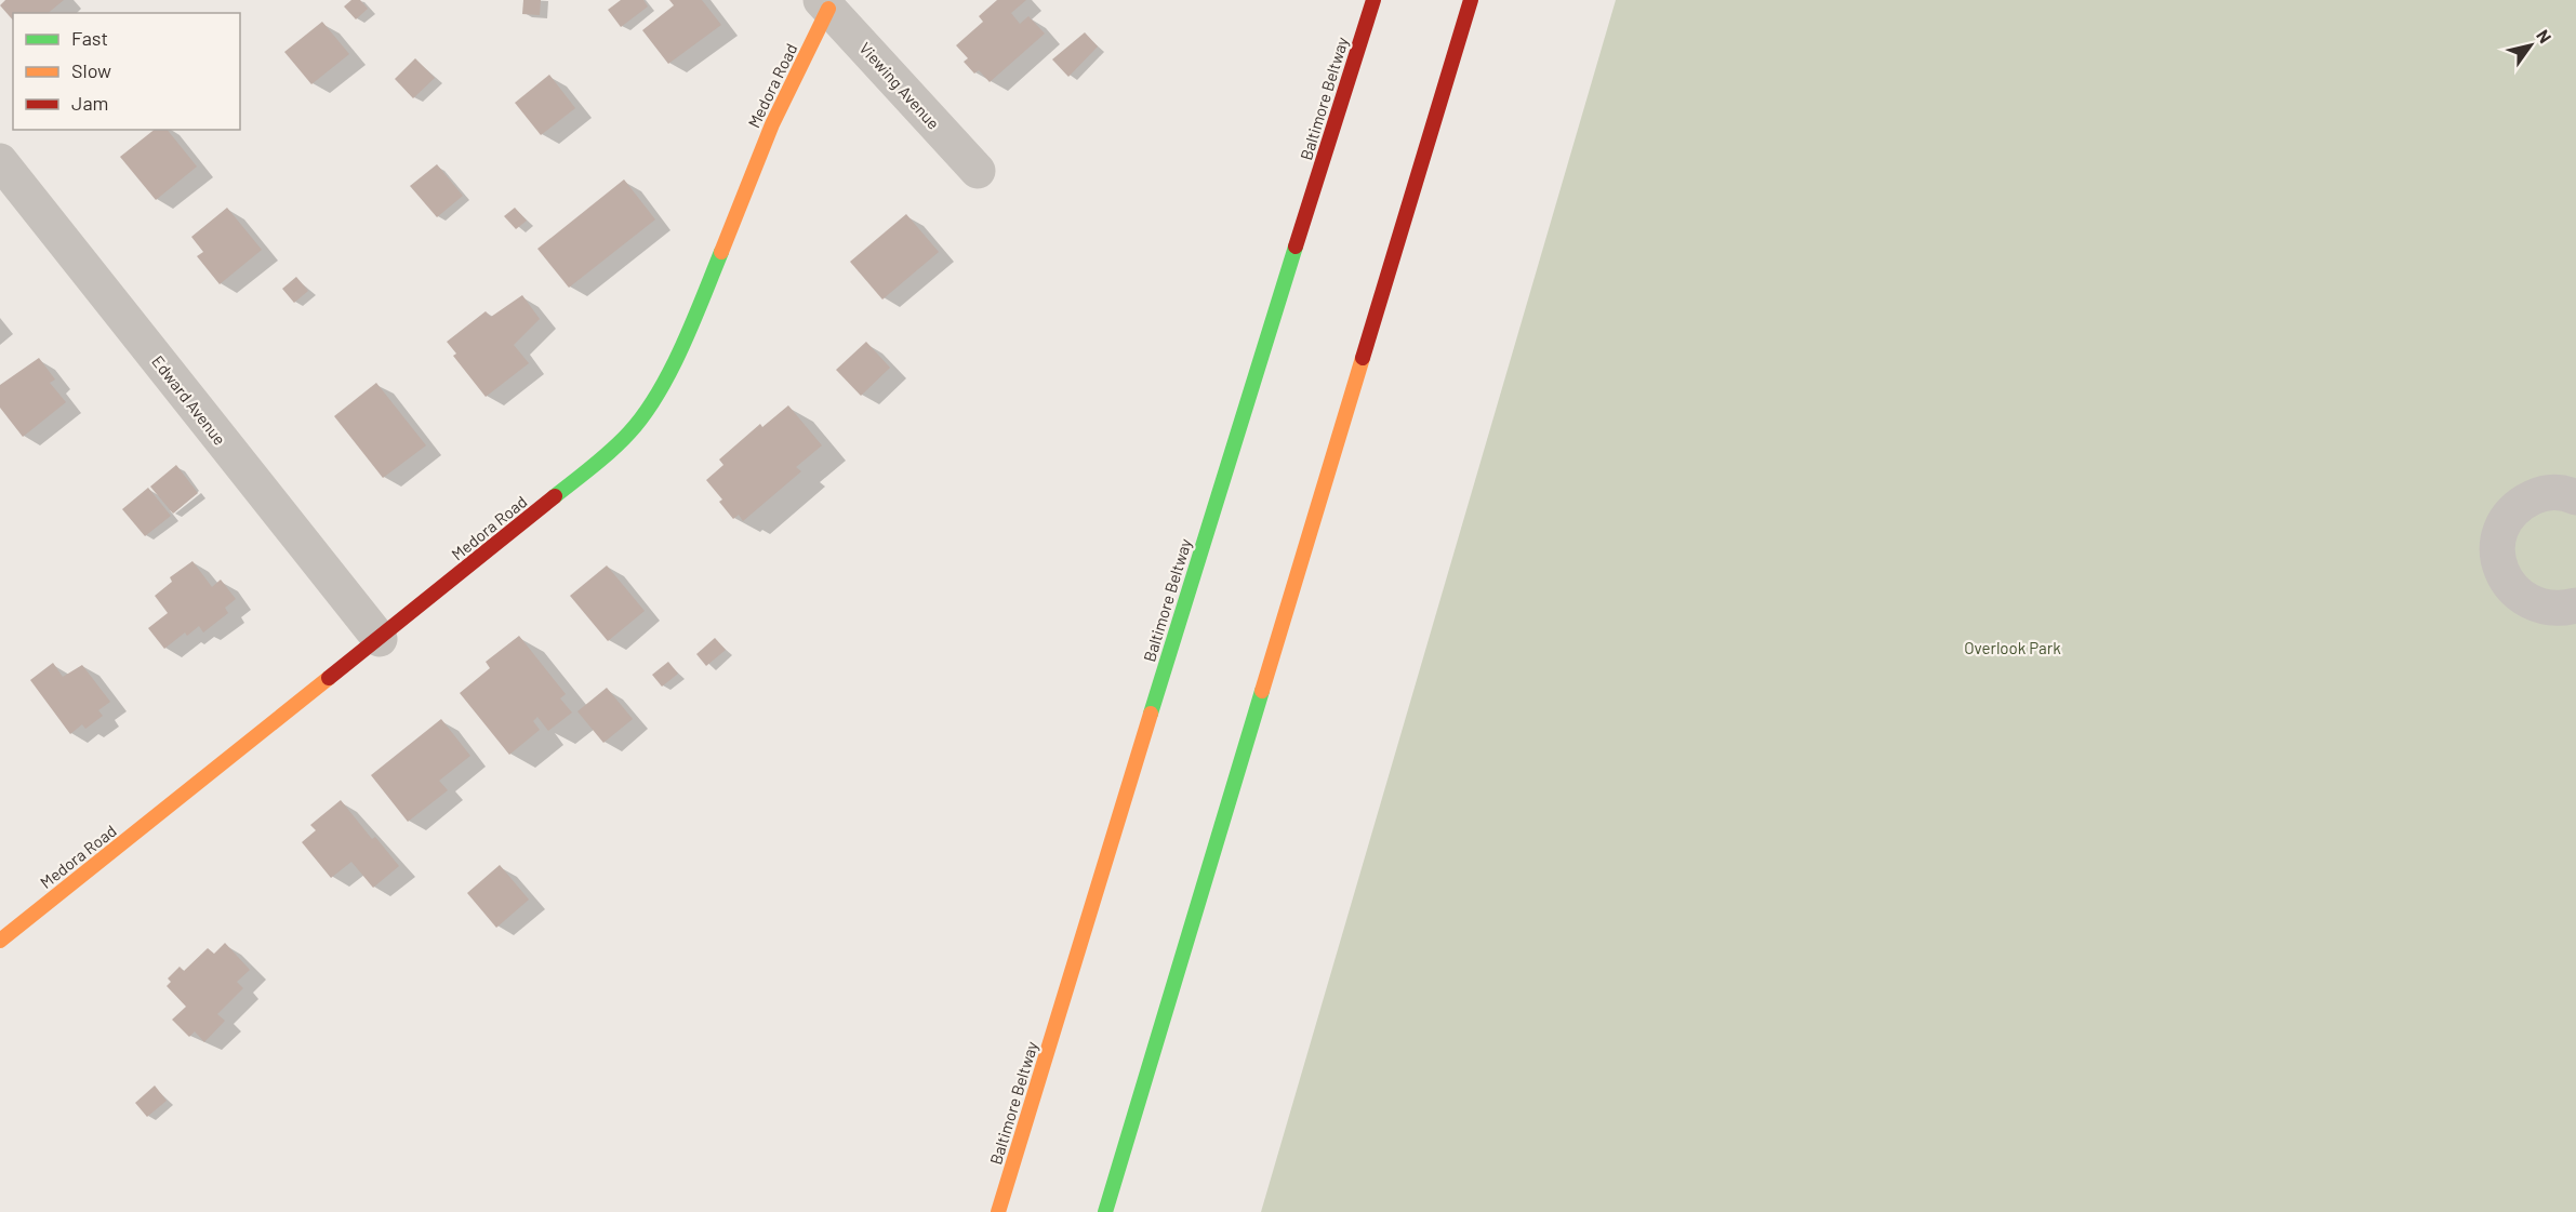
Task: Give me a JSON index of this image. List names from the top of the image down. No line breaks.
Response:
{"streets":{"main road":["Medora Road","Baltimore Beltway"],"street":["Viewing Avenue","Edward Avenue"]},"crossings":[["Medora Road","Viewing Avenue"],["Medora Road","Edward Avenue"]],"parks":["Overlook Park"],"legend":["Fast","Slow","Jam"],"north":"top right"}
